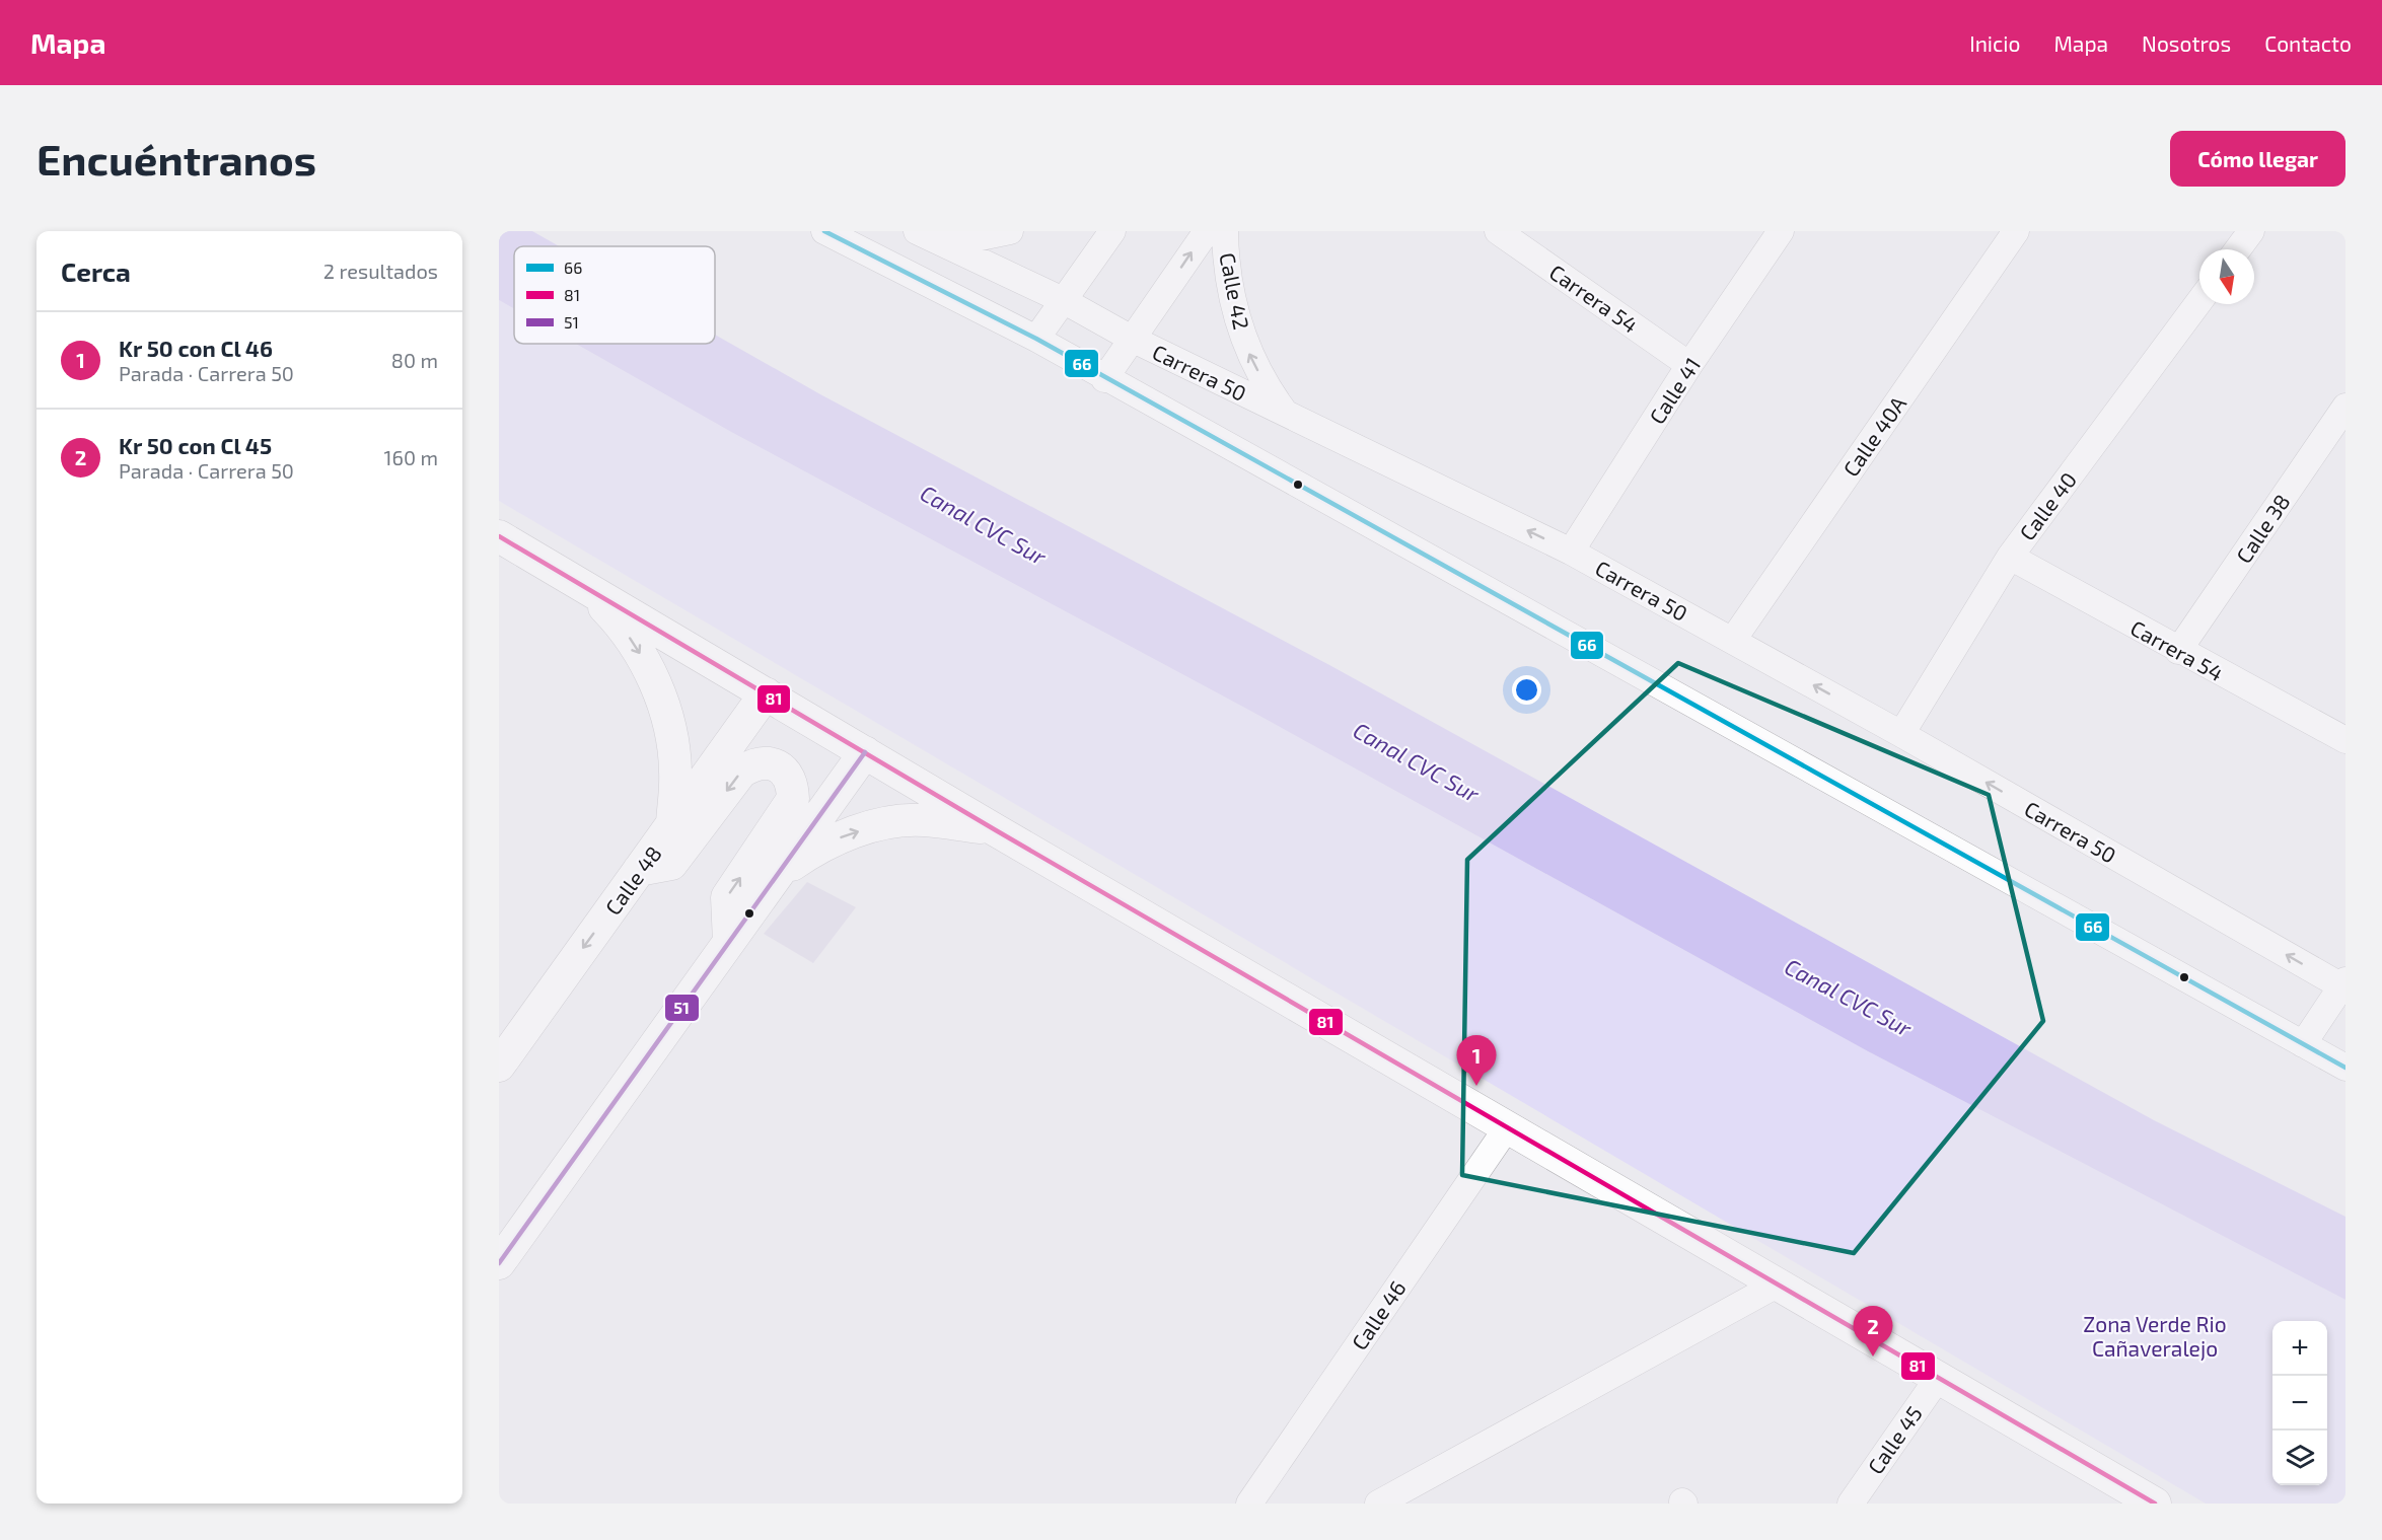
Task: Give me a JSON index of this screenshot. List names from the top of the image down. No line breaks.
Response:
{"streets":{"street":["Calle 42","Carrera 54","Carrera 50","Calle 41","Calle 40A","Calle 40","Calle 38","Calle 48","Calle 46","Calle 45"]},"crossings":[["Calle 42","Carrera 50"],["Carrera 54","Calle 41"],["Carrera 54","Calle 40"],["Carrera 54","Calle 38"],["Carrera 50","Calle 41"],["Carrera 50","Calle 40A"],["Carrera 50","Calle 40"]],"one_way":["Calle 42"],"water":["Canal CVC Sur"],"parks":["Zona Verde Rio Cañaveralejo"],"lines":["transit line 66","transit line 81","transit line 51"],"legend":["66","81","51"],"north":"bottom","page":{"header":"Mapa","nav":["Inicio","Mapa","Nosotros","Contacto"],"buttons":"Cómo llegar","title":"Encuéntranos","heading":["Cerca","2 resultados"],"list":[{"mark":"1","name":"Kr 50 con Cl 46","note":"Parada · Carrera 50","value":"80 m"},{"mark":"2","name":"Kr 50 con Cl 45","note":"Parada · Carrera 50","value":"160 m"}],"pins":["1","2"],"map_buttons":["+","−"]}}
